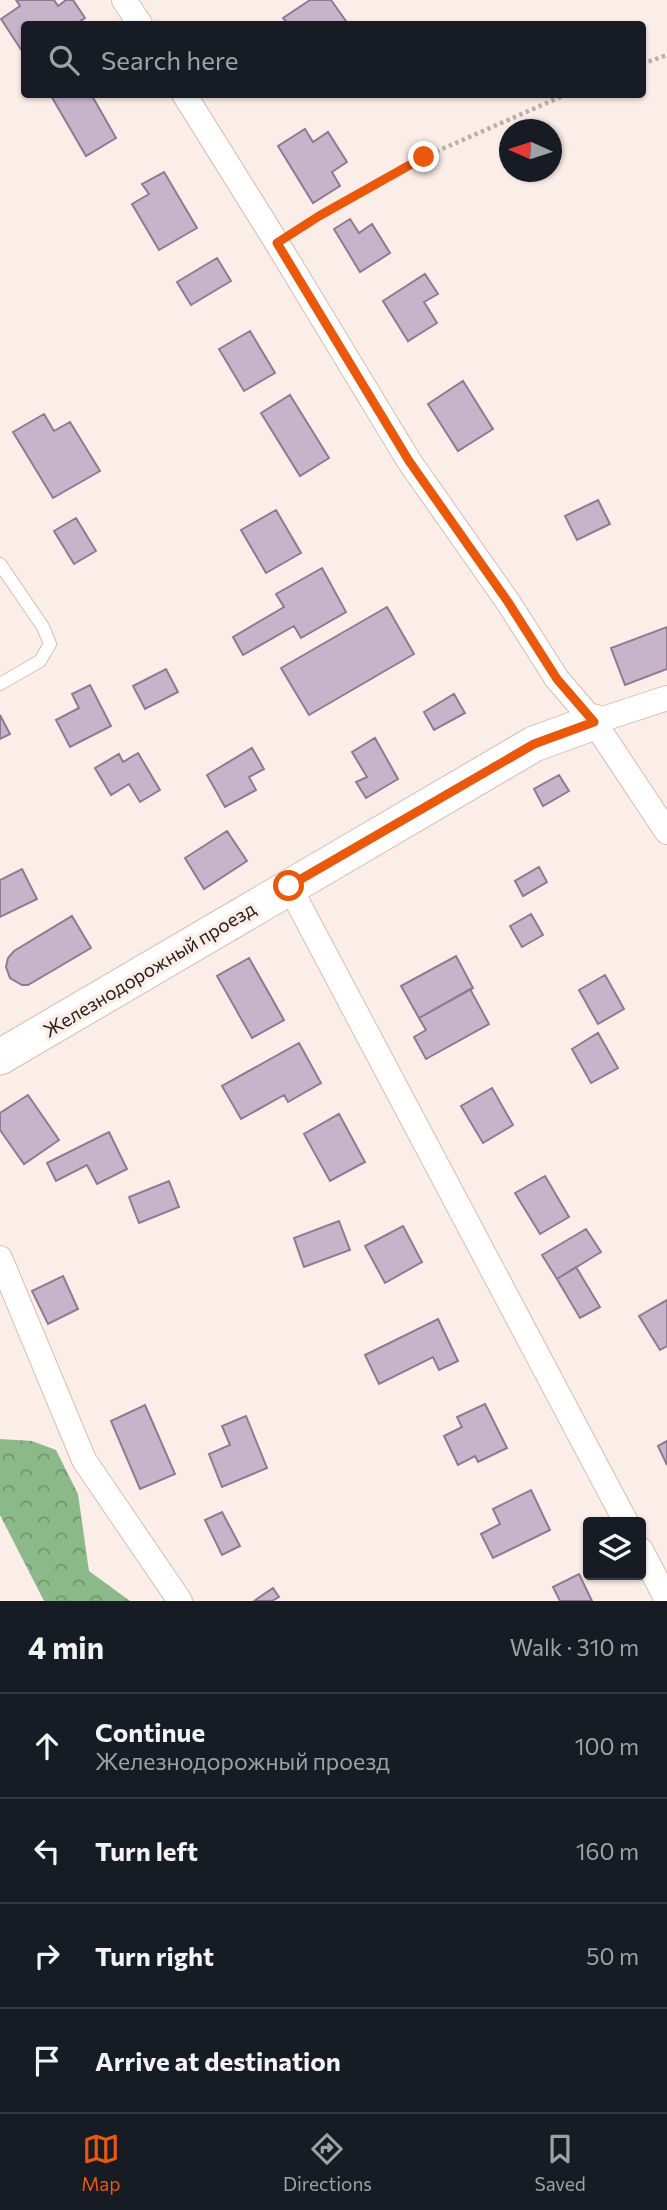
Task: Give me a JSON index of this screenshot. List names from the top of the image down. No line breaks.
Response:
{"streets":{"street":["Железнодорожный проезд"]},"north":"left","page":{"search":"Search here","heading":["4 min","Walk · 310 m"],"list":[["Continue","Железнодорожный проезд","100 m"],["Turn left","160 m"],["Turn right","50 m"],"Arrive at destination"],"nav":["Map","Directions","Saved"]}}
